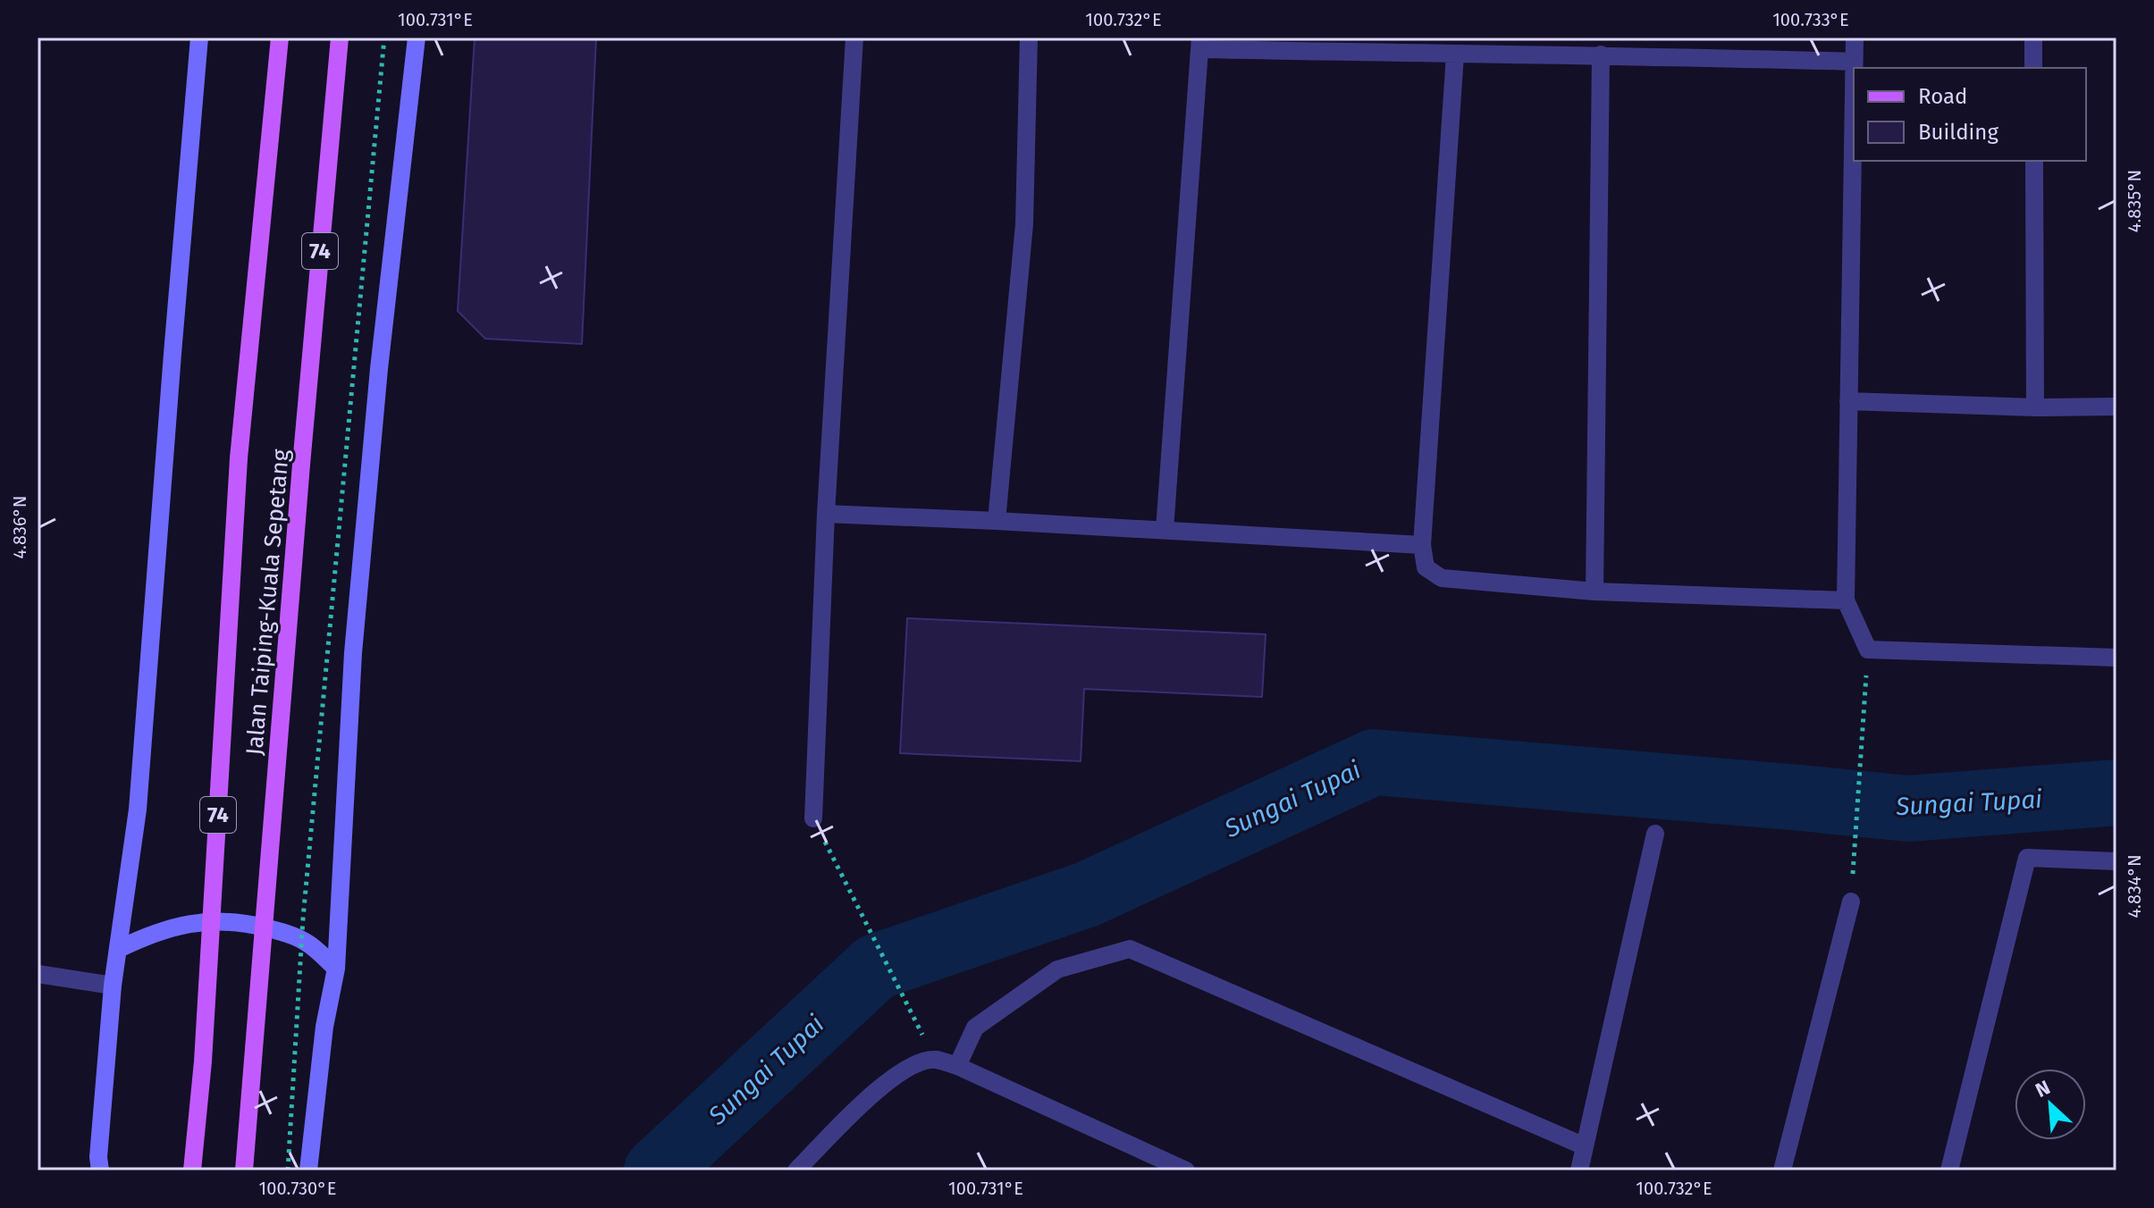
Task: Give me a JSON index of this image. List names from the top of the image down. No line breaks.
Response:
{"streets":{"main road":["74","Jalan Taiping-Kuala Sepetang"]},"water":["Sungai Tupai"],"legend":["Road","Building"],"north":"top left","coordinates":["100.731°E","100.732°E","100.733°E","4.835°N","4.836°N","4.834°N","100.730°E"]}
